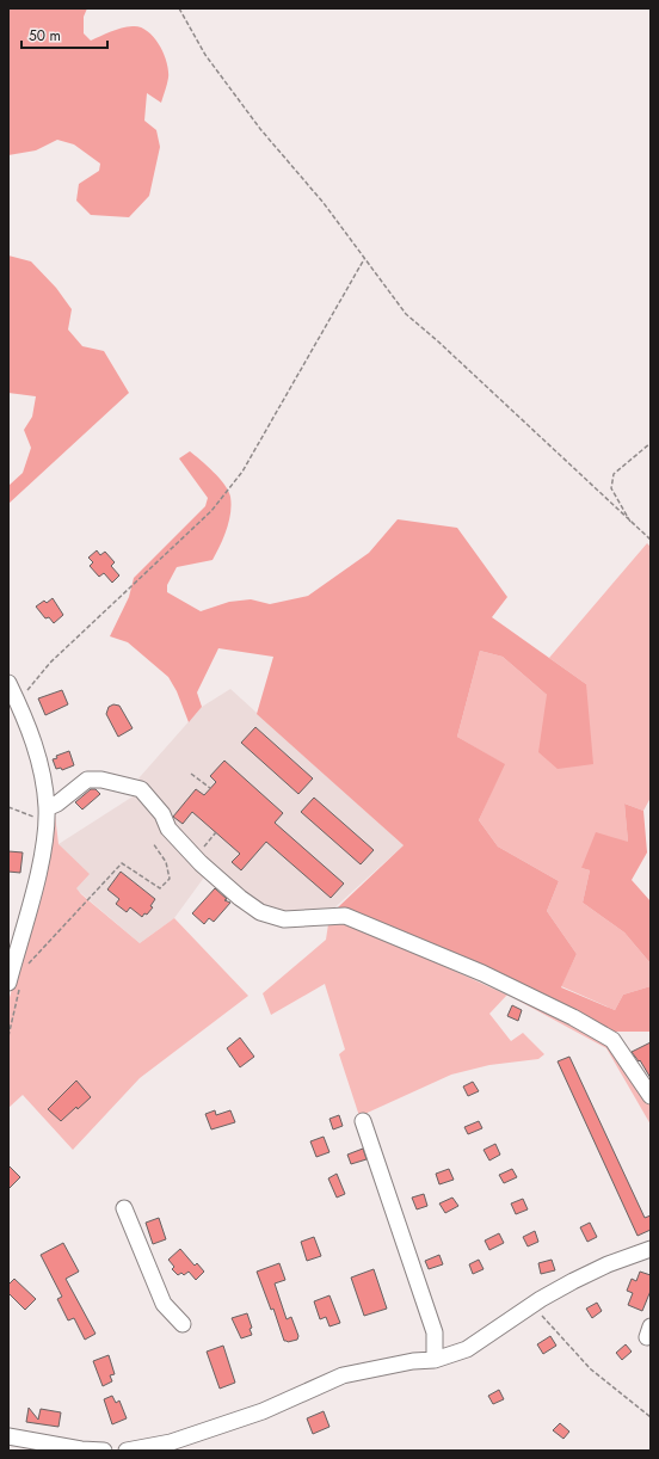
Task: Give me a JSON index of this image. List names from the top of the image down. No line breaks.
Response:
{"scale_bar":"50 m"}
